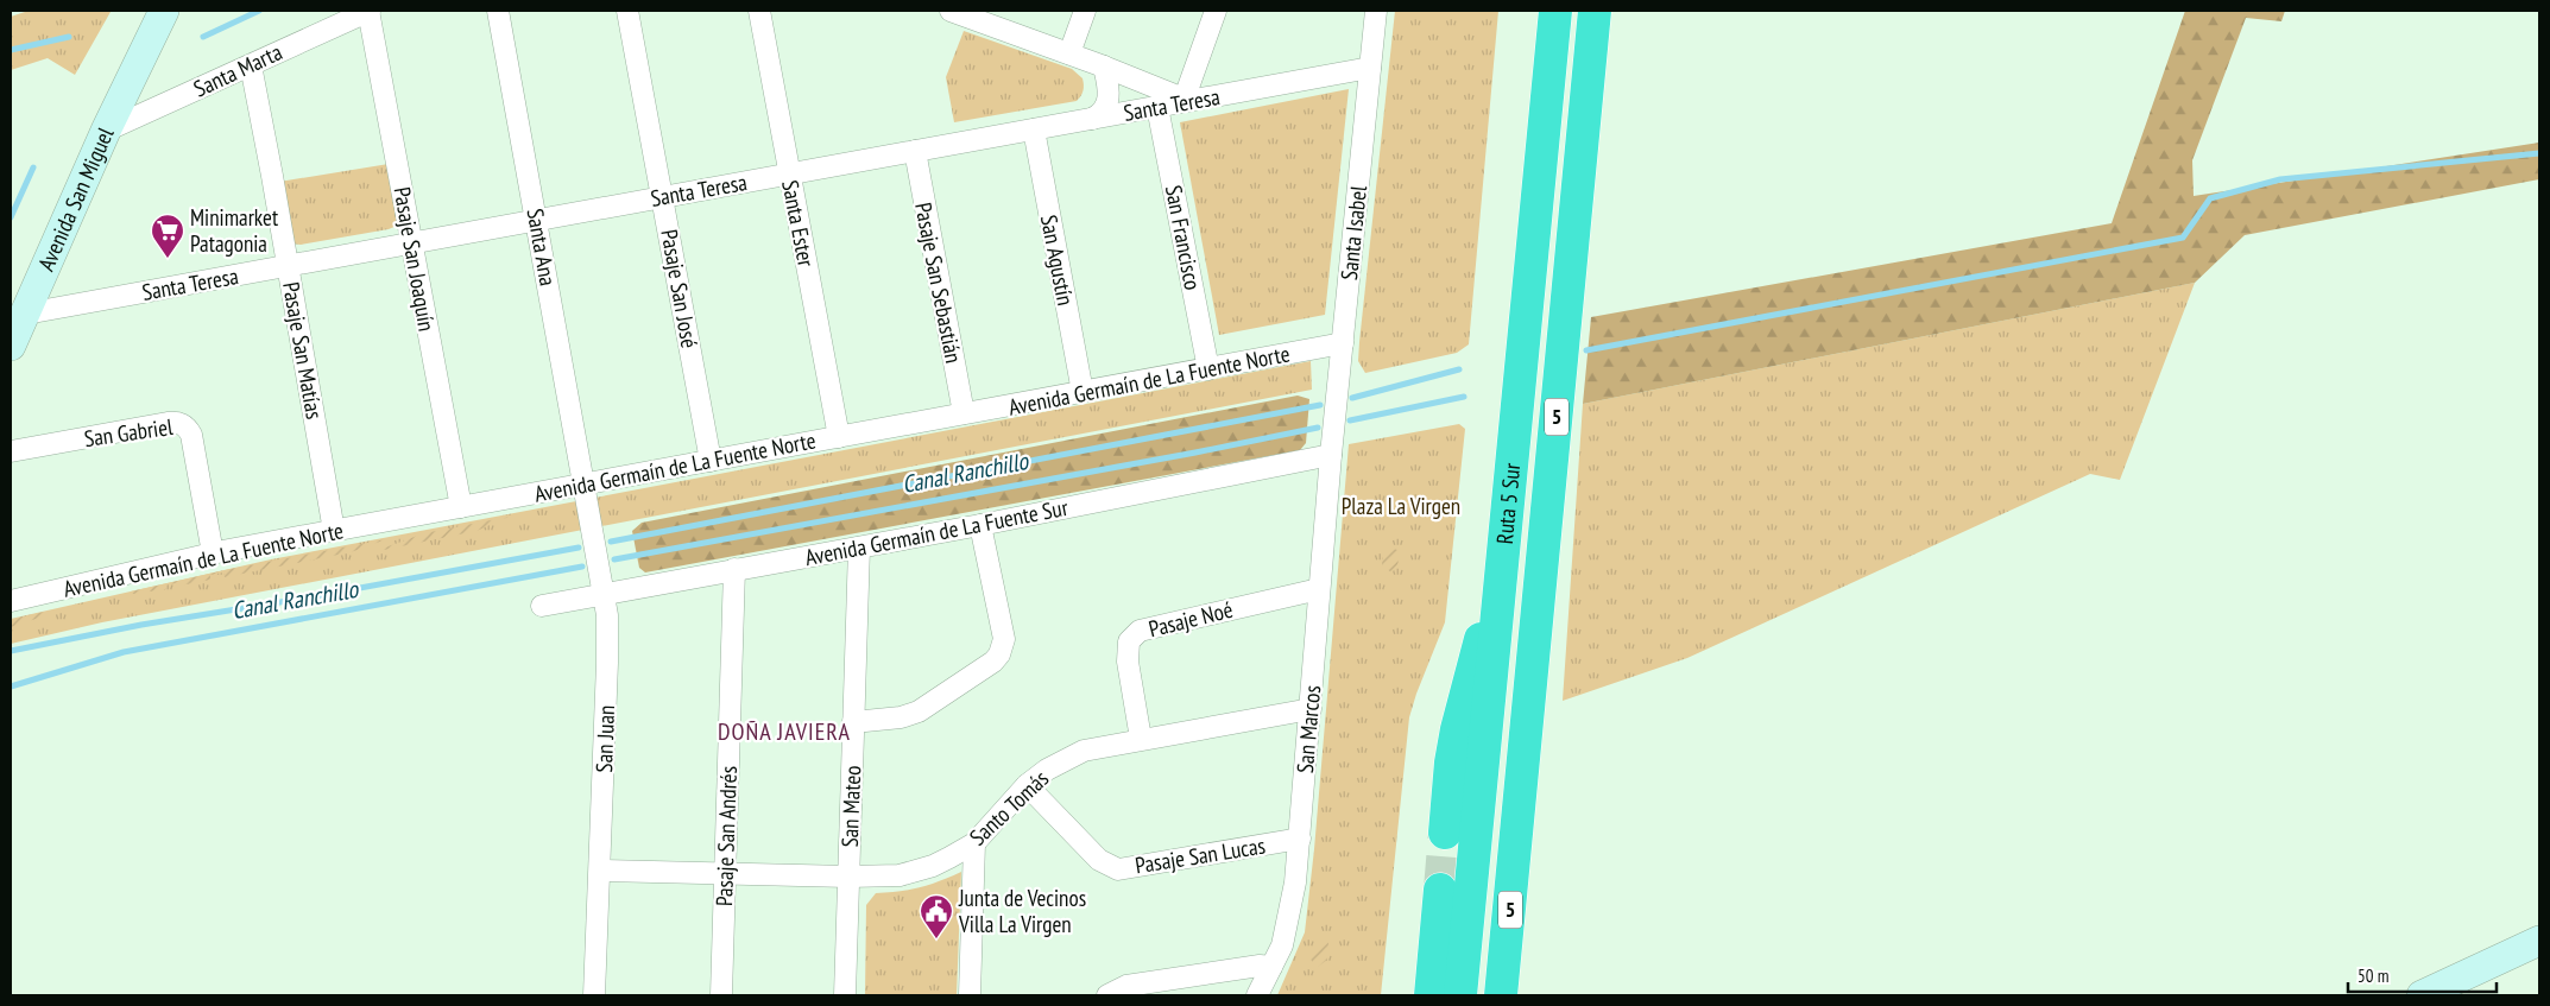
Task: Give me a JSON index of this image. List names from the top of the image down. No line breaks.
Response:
{"streets":{"highway":["5","Ruta 5 Sur"],"street":["Santa Marta","Santa Teresa","Avenida San Miguel","Santa Ester","Santa Isabel","San Francisco","Santa Ana","Pasaje San Joaquín","San Agustín","Pasaje San Sebastián","Pasaje San José","Pasaje San Matías","Avenida Germaín de La Fuente Norte","San Gabriel","Avenida Germaín de La Fuente Sur","Pasaje Noé","San Marcos","San Juan","San Mateo","Santo Tomás","Pasaje San Andrés","Pasaje San Lucas"]},"crossings":[["Santa Marta","Avenida San Miguel"],["Santa Marta","Pasaje San Joaquín"],["Santa Marta","Pasaje San Matías"],["Santa Teresa","Avenida San Miguel"],["Santa Teresa","Santa Ester"],["Santa Teresa","Santa Isabel"],["Santa Teresa","San Francisco"],["Santa Teresa","Santa Ana"],["Santa Teresa","Pasaje San Joaquín"],["Santa Teresa","San Agustín"],["Santa Teresa","Pasaje San Sebastián"],["Santa Teresa","Pasaje San José"],["Santa Teresa","Pasaje San Matías"],["Santa Ester","Avenida Germaín de La Fuente Norte"],["Santa Isabel","Avenida Germaín de La Fuente Norte"],["Santa Isabel","Avenida Germaín de La Fuente Sur"],["Santa Isabel","San Marcos"],["San Francisco","Avenida Germaín de La Fuente Norte"],["Santa Ana","Avenida Germaín de La Fuente Norte"],["Santa Ana","San Juan"],["Pasaje San Joaquín","Avenida Germaín de La Fuente Norte"],["San Agustín","Avenida Germaín de La Fuente Norte"],["Pasaje San Sebastián","Avenida Germaín de La Fuente Norte"],["Pasaje San José","Avenida Germaín de La Fuente Norte"],["Pasaje San Matías","Avenida Germaín de La Fuente Norte"],["Avenida Germaín de La Fuente Norte","San Gabriel"],["Avenida Germaín de La Fuente Norte","San Juan"],["Avenida Germaín de La Fuente Sur","San Marcos"],["Avenida Germaín de La Fuente Sur","San Juan"],["Avenida Germaín de La Fuente Sur","San Mateo"],["Avenida Germaín de La Fuente Sur","Pasaje San Andrés"],["Pasaje Noé","San Marcos"],["Pasaje Noé","Santo Tomás"],["San Marcos","Santo Tomás"],["San Marcos","Pasaje San Lucas"],["San Juan","Santo Tomás"],["San Mateo","Santo Tomás"],["Santo Tomás","Pasaje San Andrés"],["Santo Tomás","Pasaje San Lucas"]],"districts":["DOÑA JAVIERA"],"water":["Canal Ranchillo"],"parks":["Plaza La Virgen"],"places":{"supermarket":["Minimarket Patagonia"],"public building":["Junta de Vecinos Villa La Virgen"]},"scale_bar":"50 m"}
